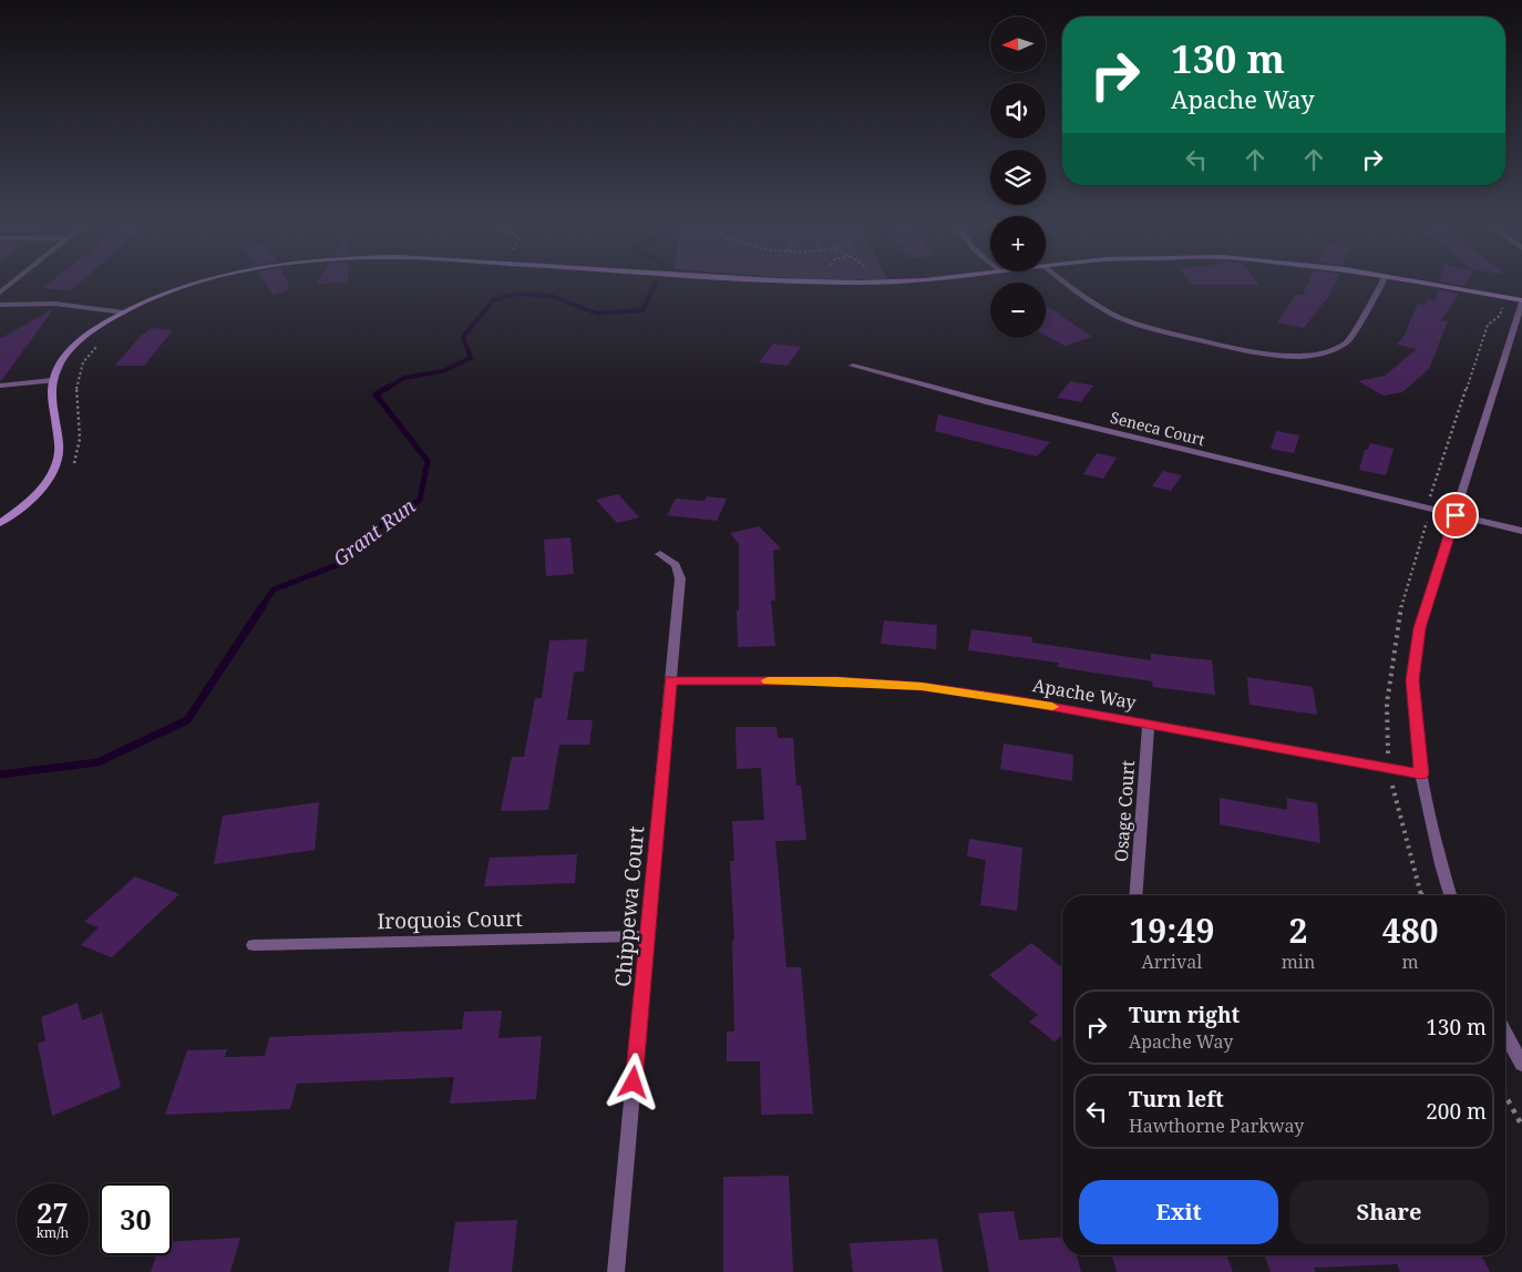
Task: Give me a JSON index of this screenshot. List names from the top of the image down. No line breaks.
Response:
{"streets":{"street":["Seneca Court","Apache Way","Osage Court","Chippewa Court","Iroquois Court"]},"crossings":[["Apache Way","Osage Court"],["Apache Way","Chippewa Court"],["Chippewa Court","Iroquois Court"]],"water":["Grant Run"],"north":"left","page":{"map_buttons":["+","−"],"turn":["130 m","Apache Way"],"eta":["19:49","Arrival","2","min","480","m"],"list":[{"name":"Turn right","note":"Apache Way","value":"130 m"},{"name":"Turn left","note":"Hawthorne Parkway","value":"200 m"}],"buttons":["Exit","Share"],"speed":"27 km/h","limit":"30"}}
